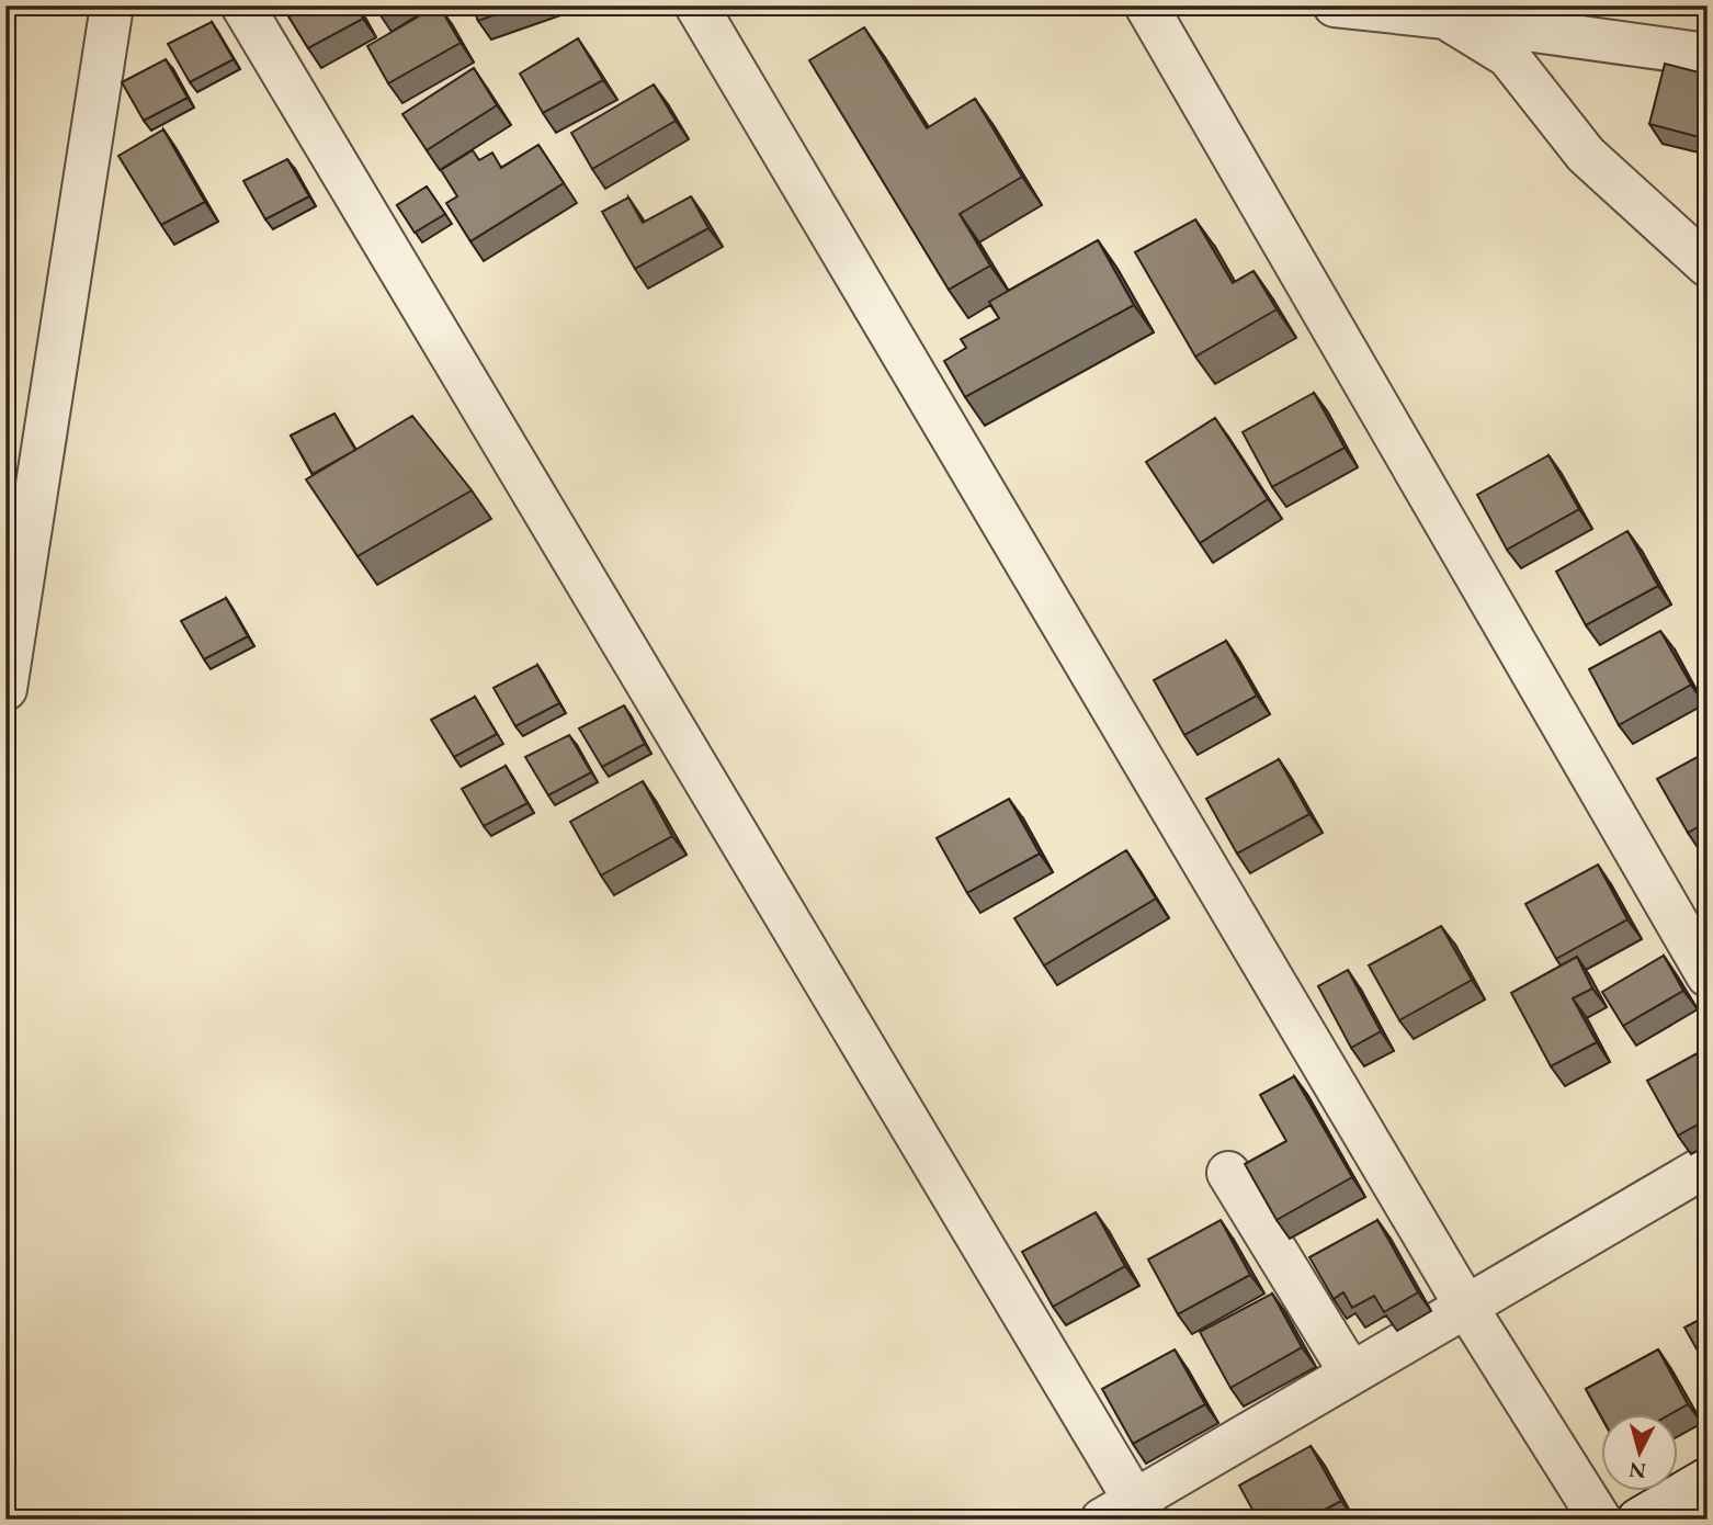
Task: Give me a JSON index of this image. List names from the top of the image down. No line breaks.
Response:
{"north":"bottom"}
